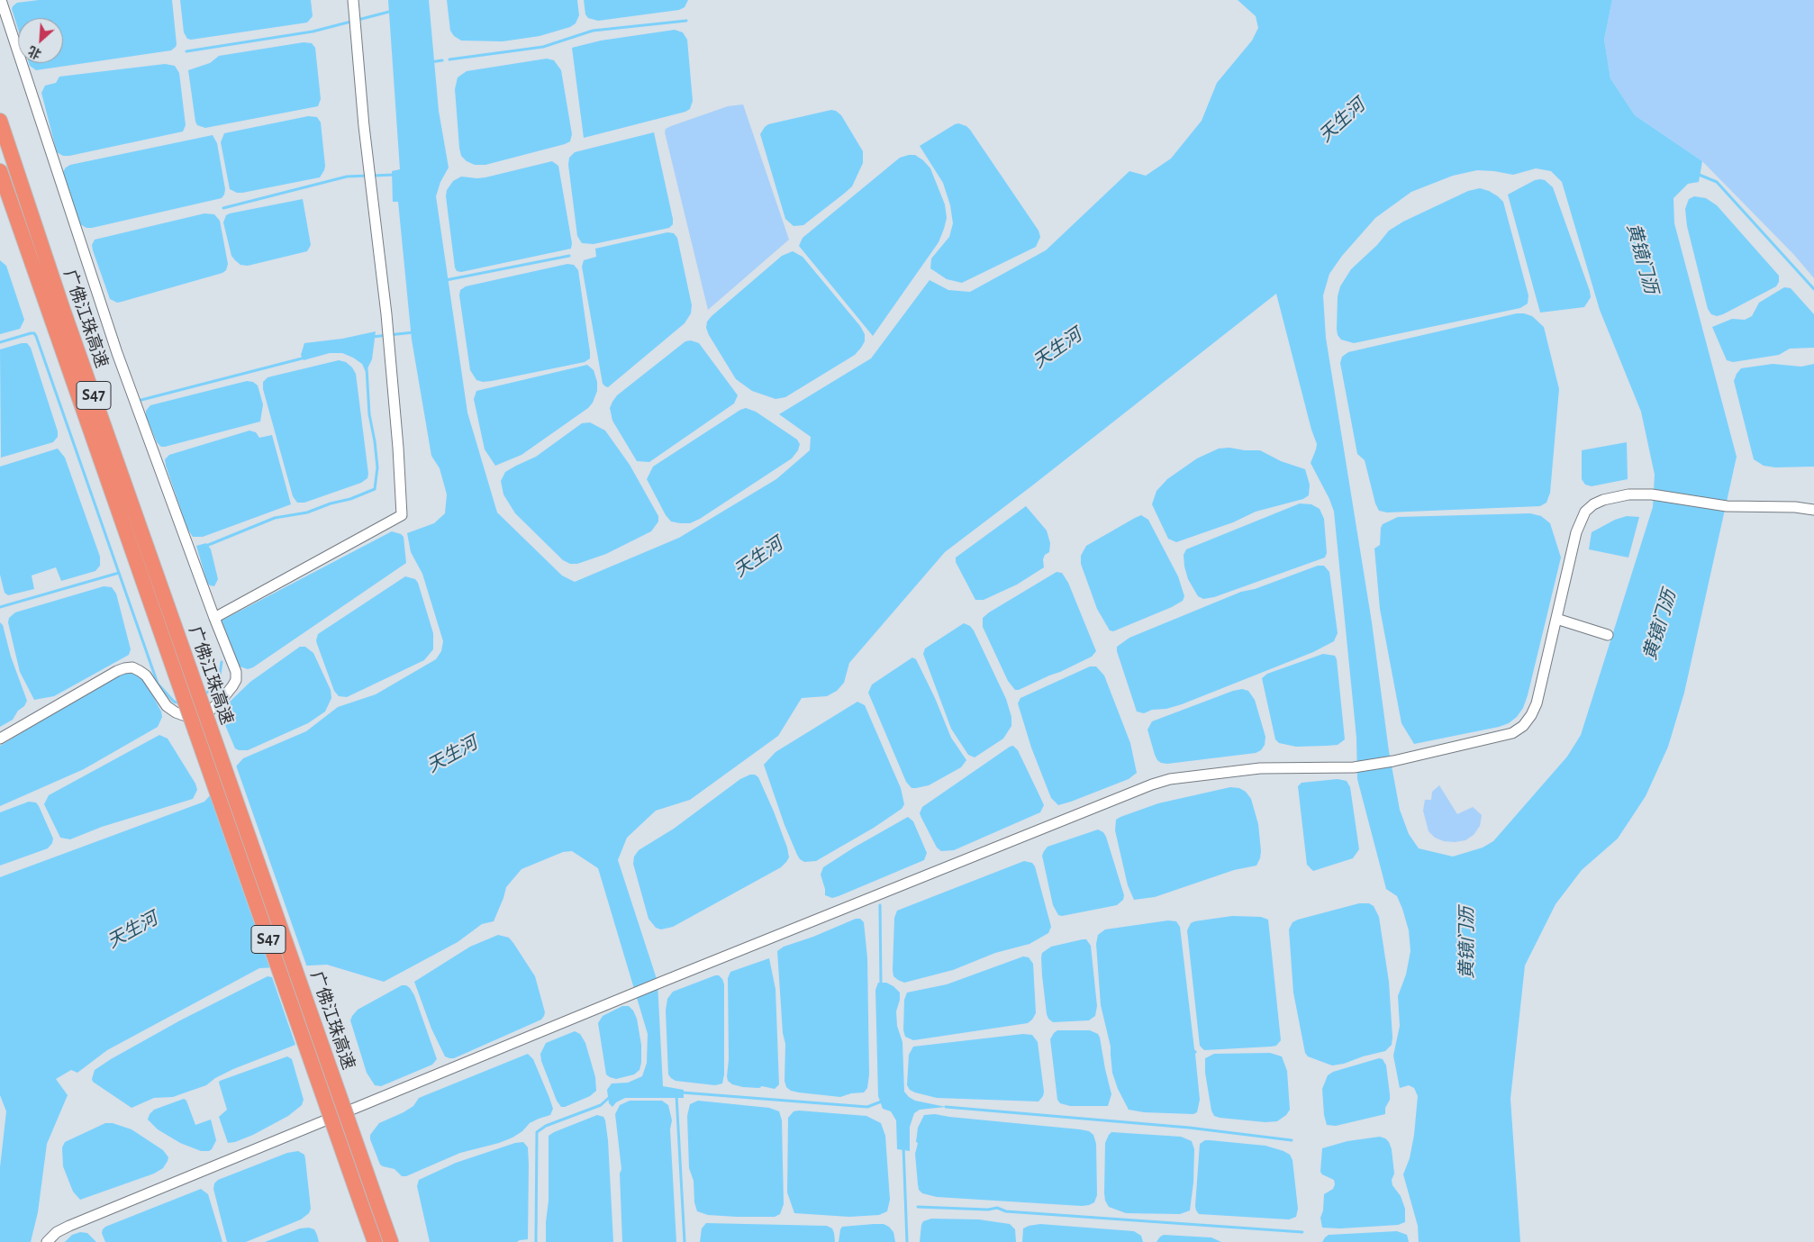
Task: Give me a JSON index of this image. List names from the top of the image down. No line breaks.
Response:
{"streets":{"highway":["广佛江珠高速","S47"]},"water":["天生河","黄镜门沥"],"north":"bottom left"}
